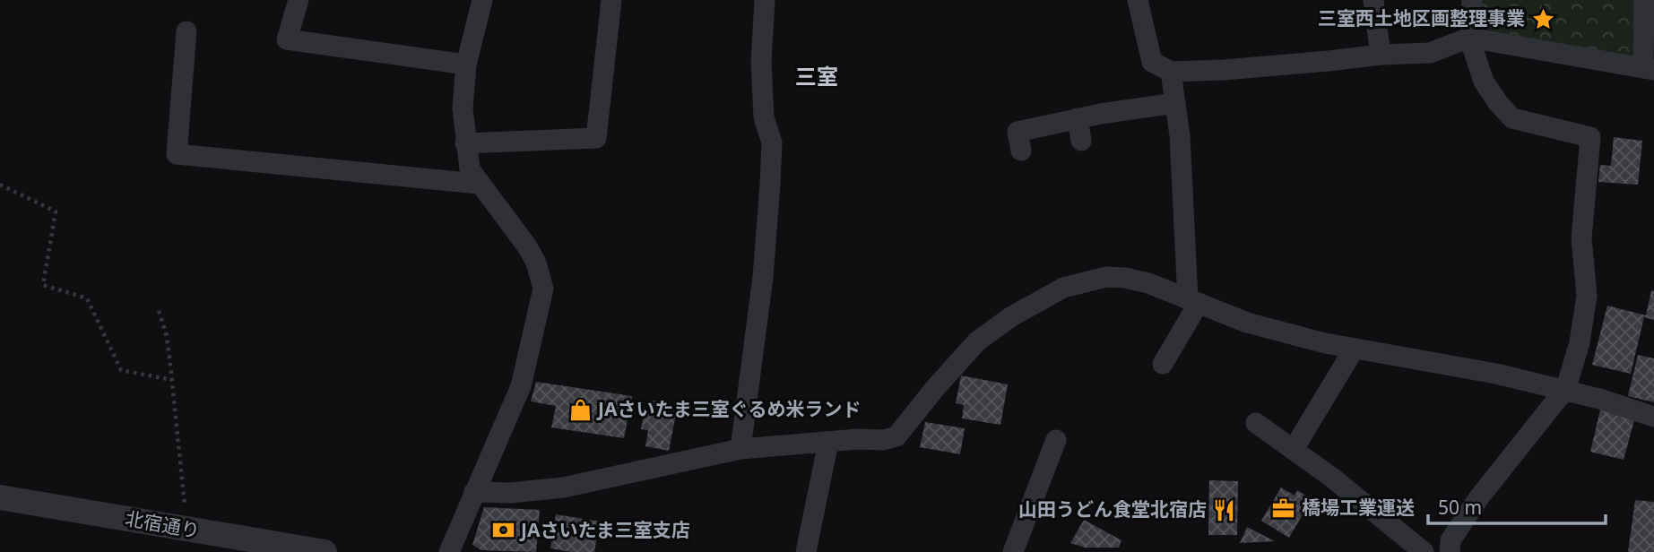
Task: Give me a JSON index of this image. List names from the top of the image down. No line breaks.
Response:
{"streets":{"street":["北宿通り"]},"districts":["三室"],"places":{"place":["三室西土地区画整理事業"],"shop":["JAさいたま三室ぐるめ米ランド"],"office":["橋場工業運送"],"restaurant":["山田うどん食堂北宿店"],"bank":["JAさいたま三室支店"]},"scale_bar":"50 m"}
